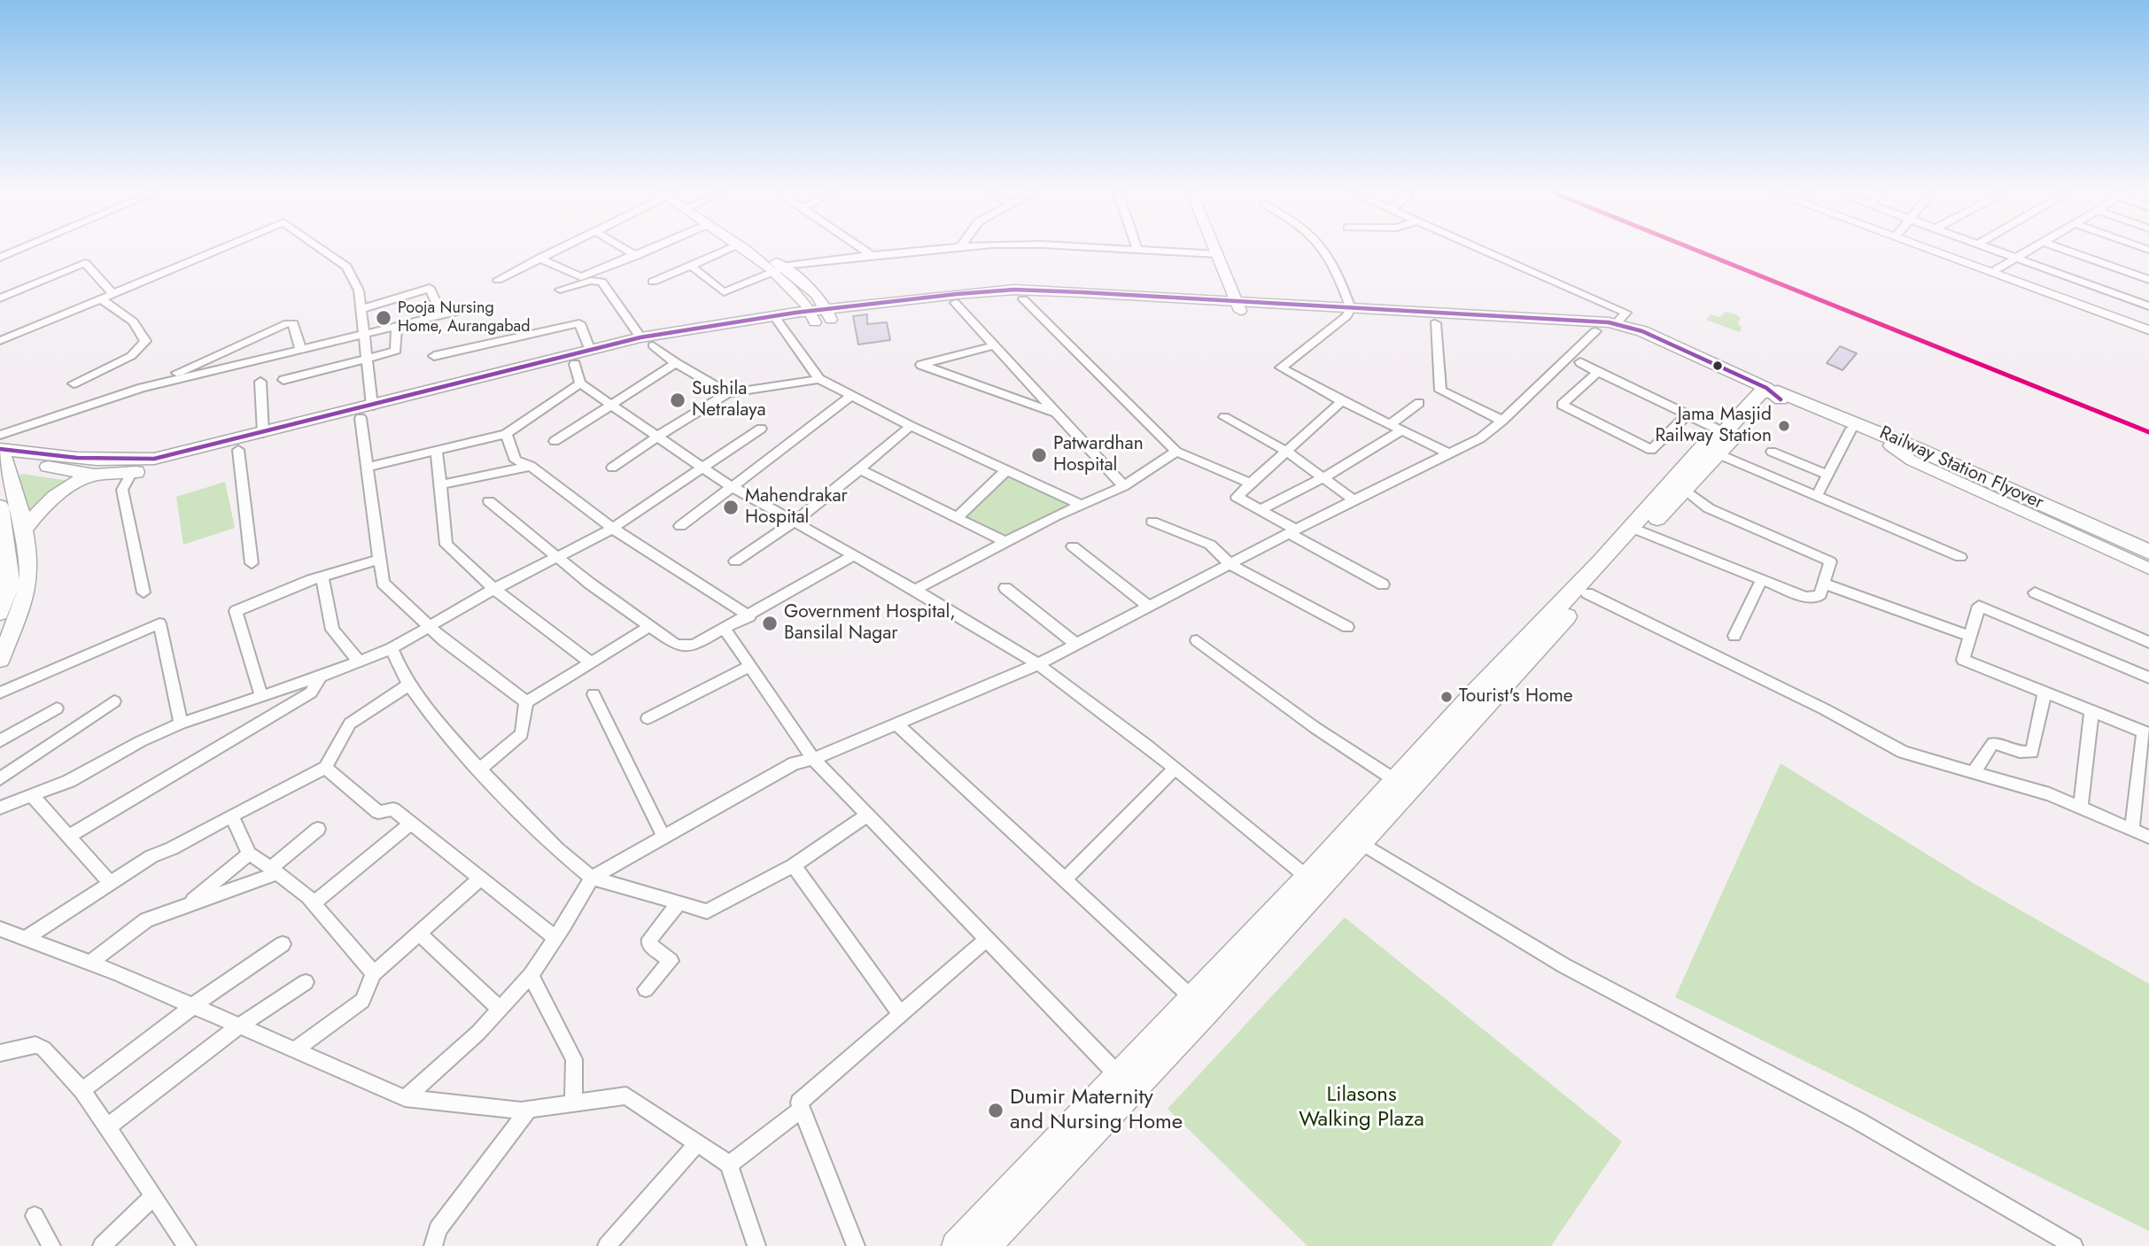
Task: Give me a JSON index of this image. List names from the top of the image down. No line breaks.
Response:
{"streets":{"main road":["Railway Station Flyover"]},"parks":["Lilasons Walking Plaza"],"places":["Pooja Nursing Home, Aurangabad","Sushila Netralaya","Jama Masjid Railway Station","Patwardhan Hospital","Mahendrakar Hospital","Government Hospital, Bansilal Nagar","Tourist's Home","Dumir Maternity and Nursing Home"]}
